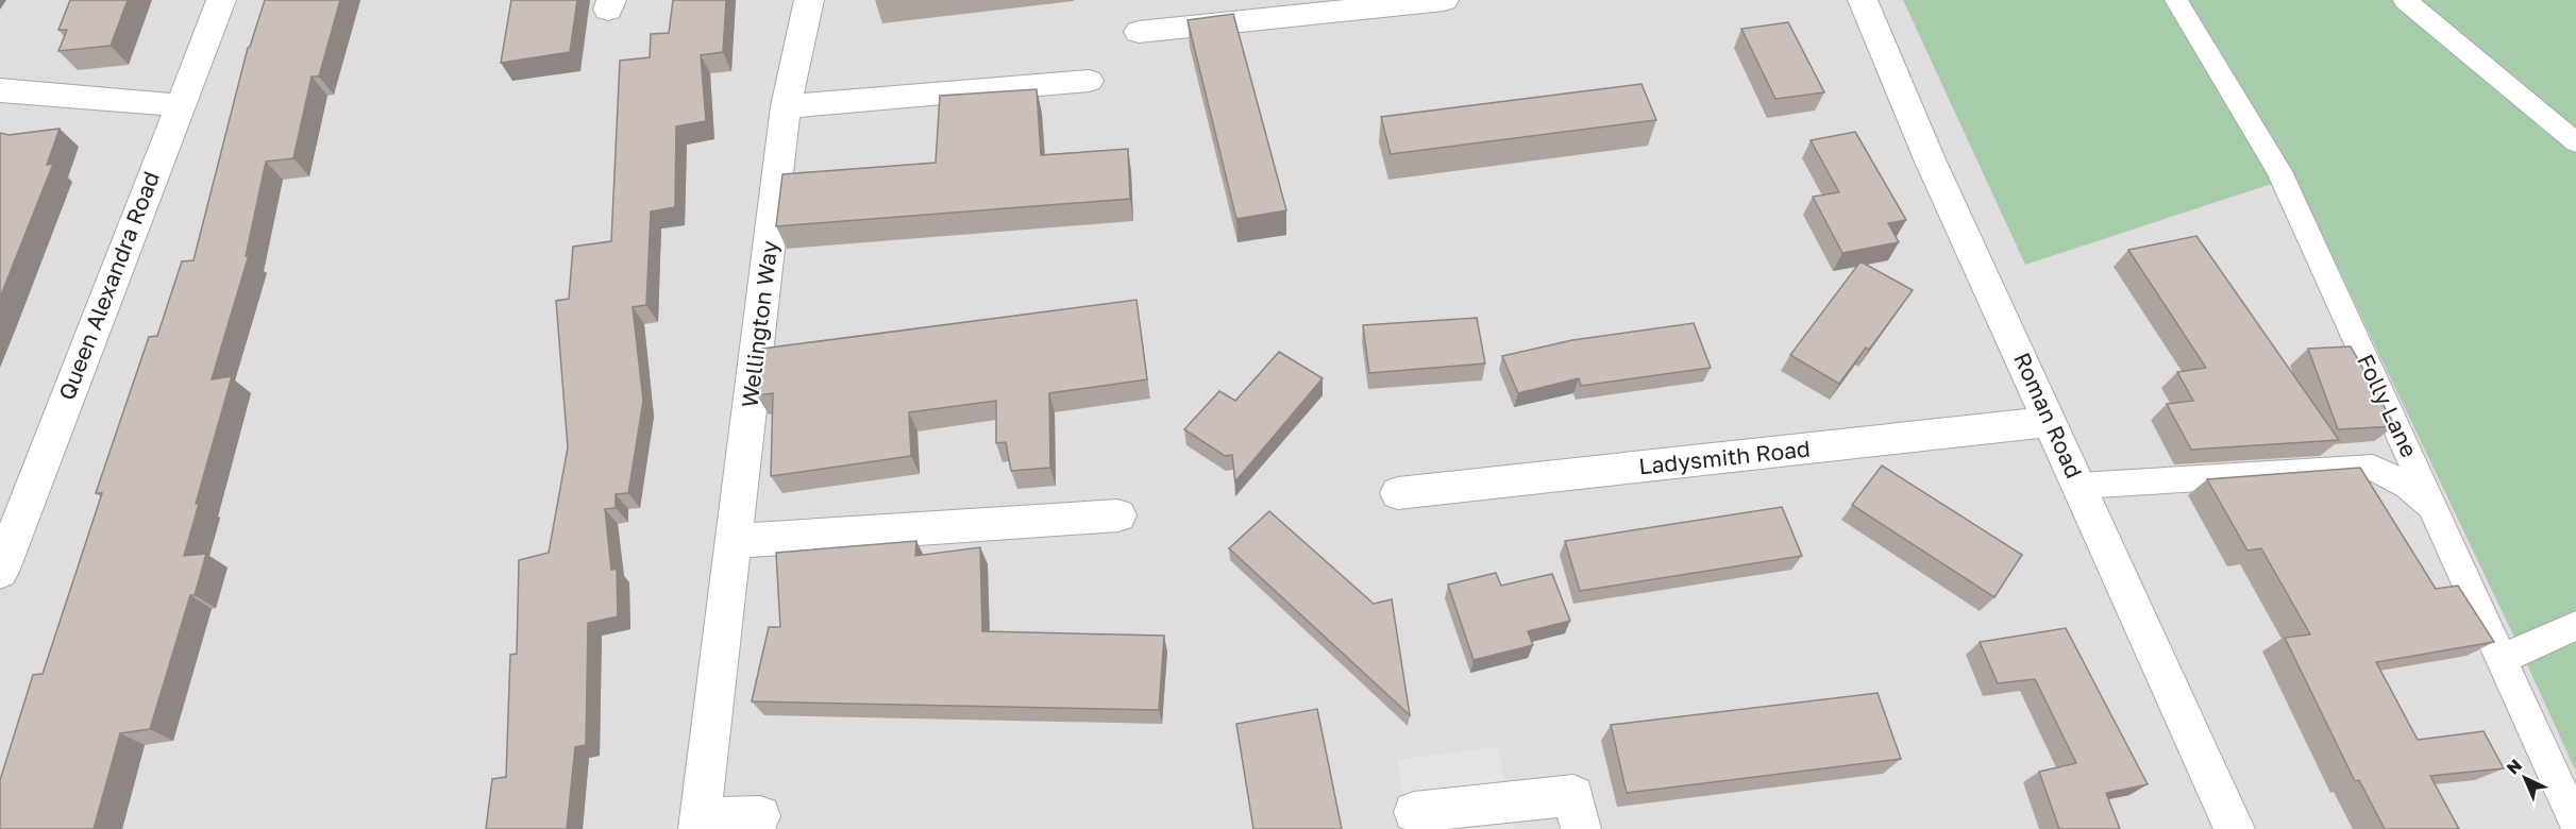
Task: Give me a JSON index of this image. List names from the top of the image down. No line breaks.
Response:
{"streets":{"street":["Queen Alexandra Road","Wellington Way","Roman Road","Ladysmith Road"],"lane":["Folly Lane"]},"crossings":[["Roman Road","Ladysmith Road"]],"north":"top left"}
